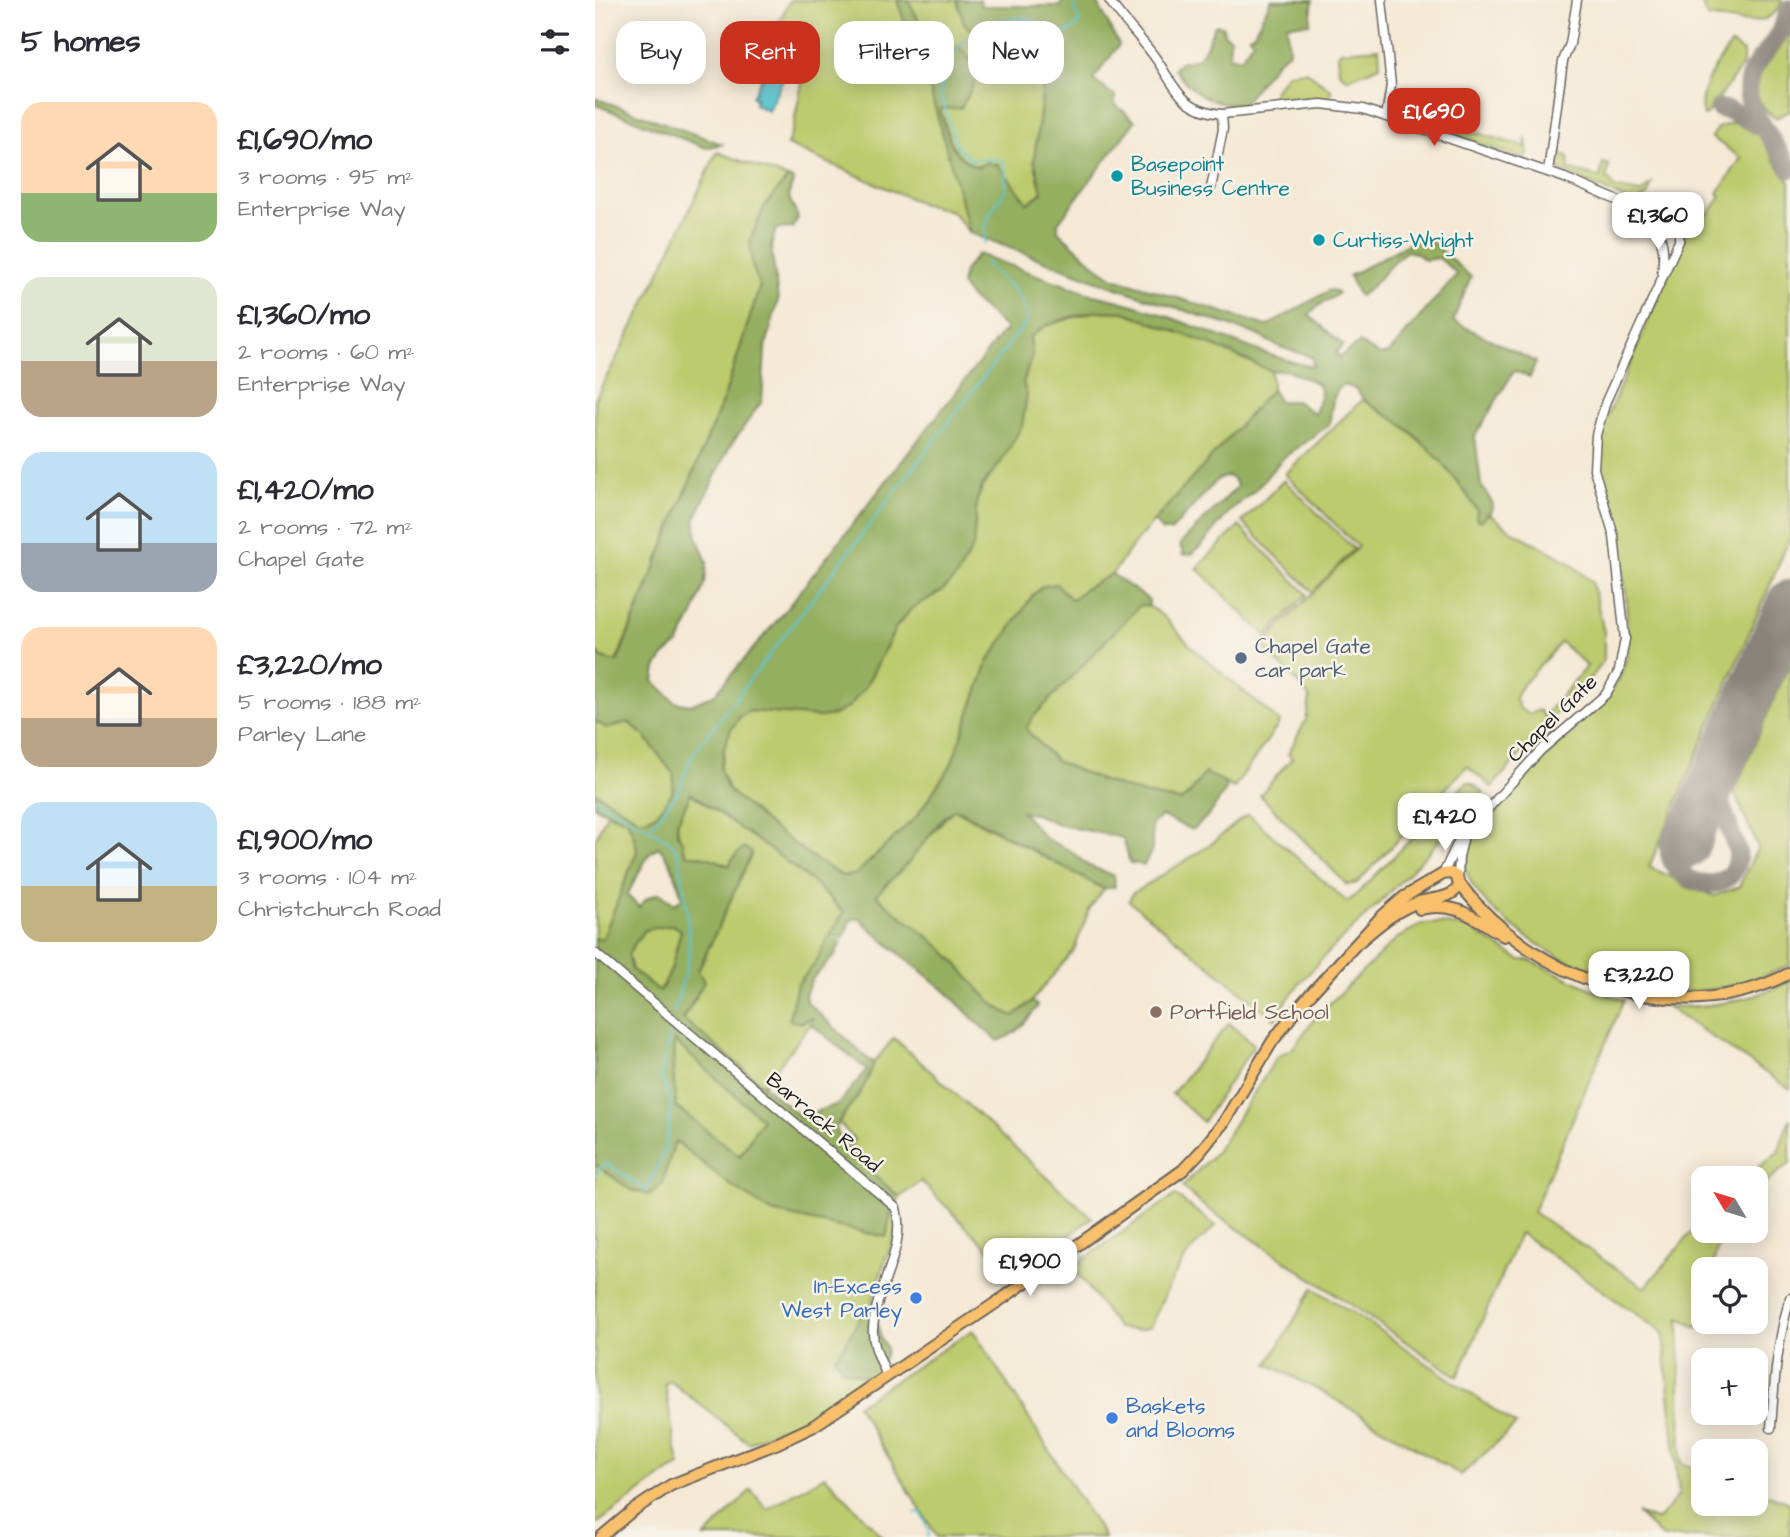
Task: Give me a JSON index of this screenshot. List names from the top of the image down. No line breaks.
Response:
{"streets":{"street":["Chapel Gate","Barrack Road"]},"places":["Basepoint Business Centre","Curtiss-Wright","Chapel Gate car park","Portfield School","In-Excess West Parley","Baskets and Blooms"],"north":"top left","page":{"heading":"5 homes","chip":["Buy","Rent","Filters","New"],"list":[{"name":"£1,690/mo","note":"3 rooms · 95 m² · Enterprise Way"},{"name":"£1,360/mo","note":"2 rooms · 60 m² · Enterprise Way"},{"name":"£1,420/mo","note":"2 rooms · 72 m² · Chapel Gate"},{"name":"£3,220/mo","note":"5 rooms · 188 m² · Parley Lane"},{"name":"£1,900/mo","note":"3 rooms · 104 m² · Christchurch Road"}],"price":["£1,690","£1,360","£1,420","£3,220","£1,900"],"map_buttons":["+","−"]}}
